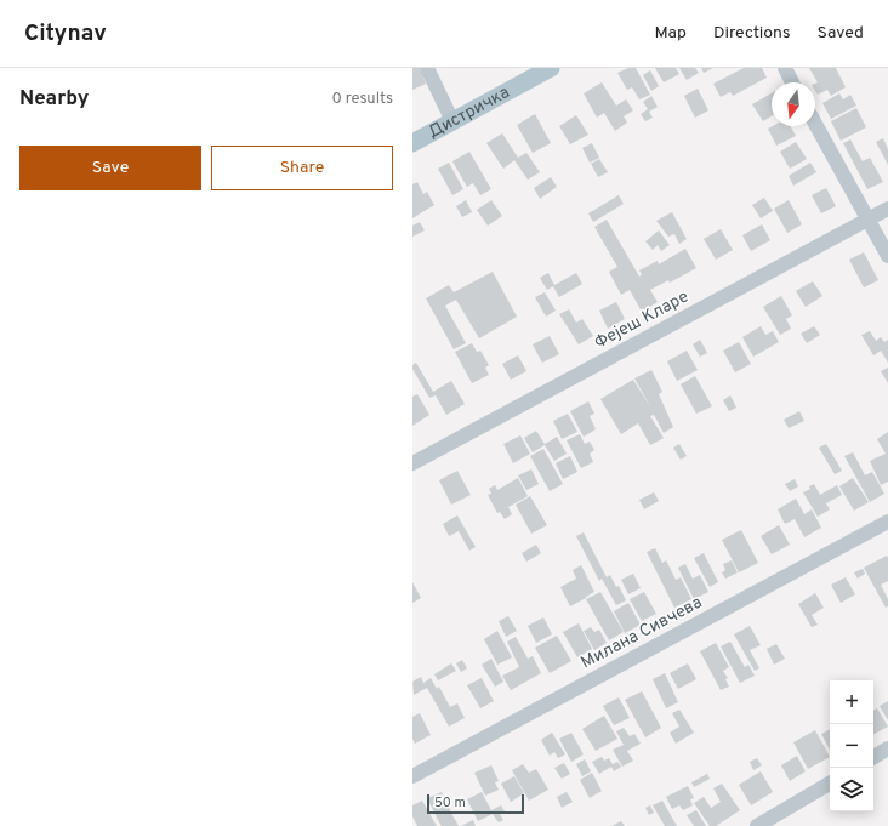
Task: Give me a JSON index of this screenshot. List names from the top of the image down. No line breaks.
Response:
{"streets":{"main road":["Дистричка"],"street":["Фејеш Кларе","Милана Сивчева"]},"scale_bar":"50 m","north":"bottom","page":{"header":"Citynav","nav":["Map","Directions","Saved"],"heading":["Nearby","0 results"],"buttons":["Save","Share"],"map_buttons":["+","−"],"scale":"50 m"}}
